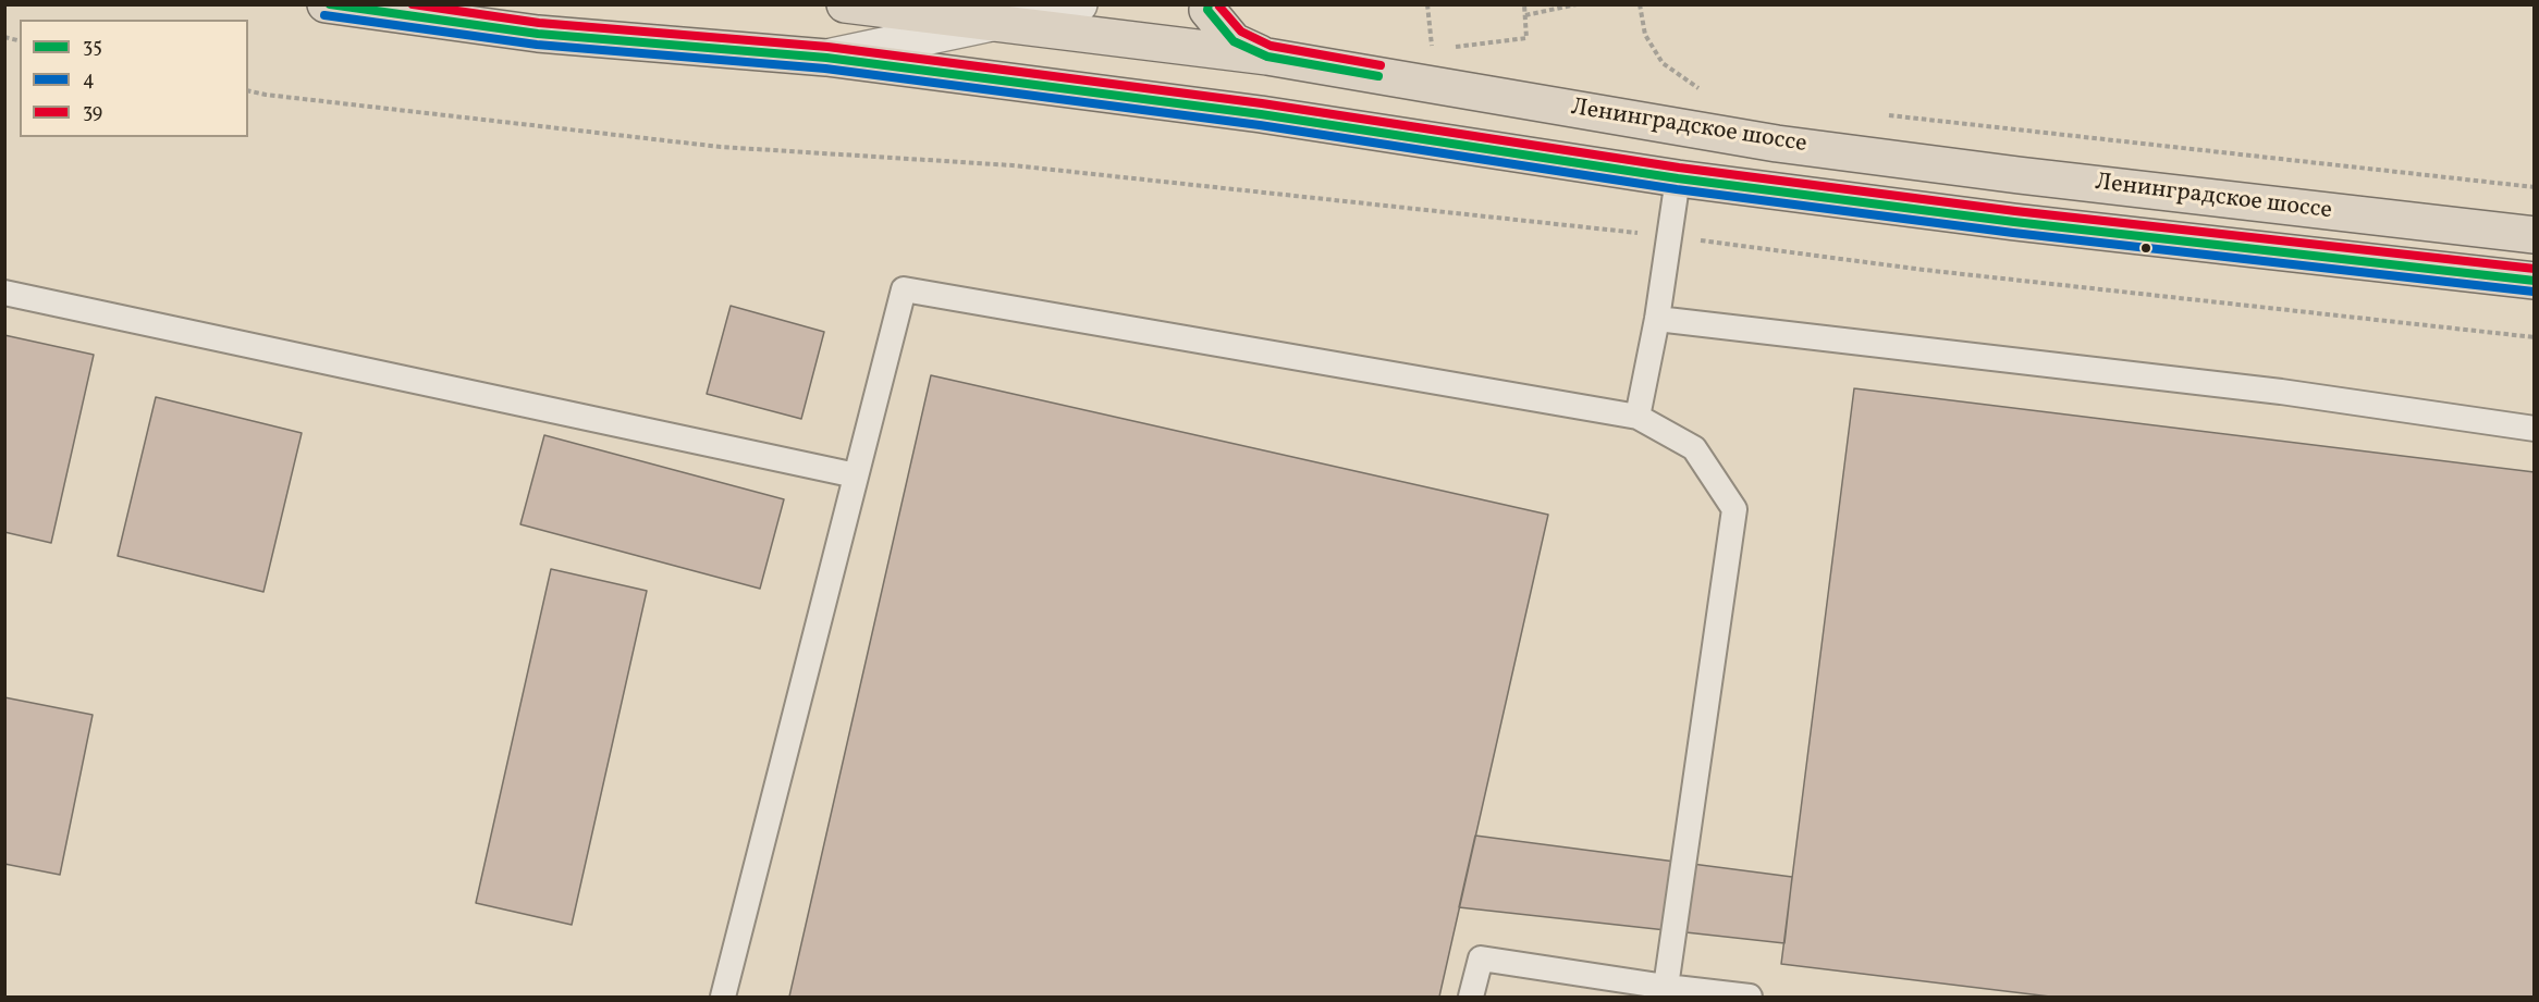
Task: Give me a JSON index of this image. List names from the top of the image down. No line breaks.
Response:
{"streets":{"highway":["Ленинградское шоссе"]},"lines":["transit line 35","transit line 39","transit line 4"],"legend":["35","4","39"]}
